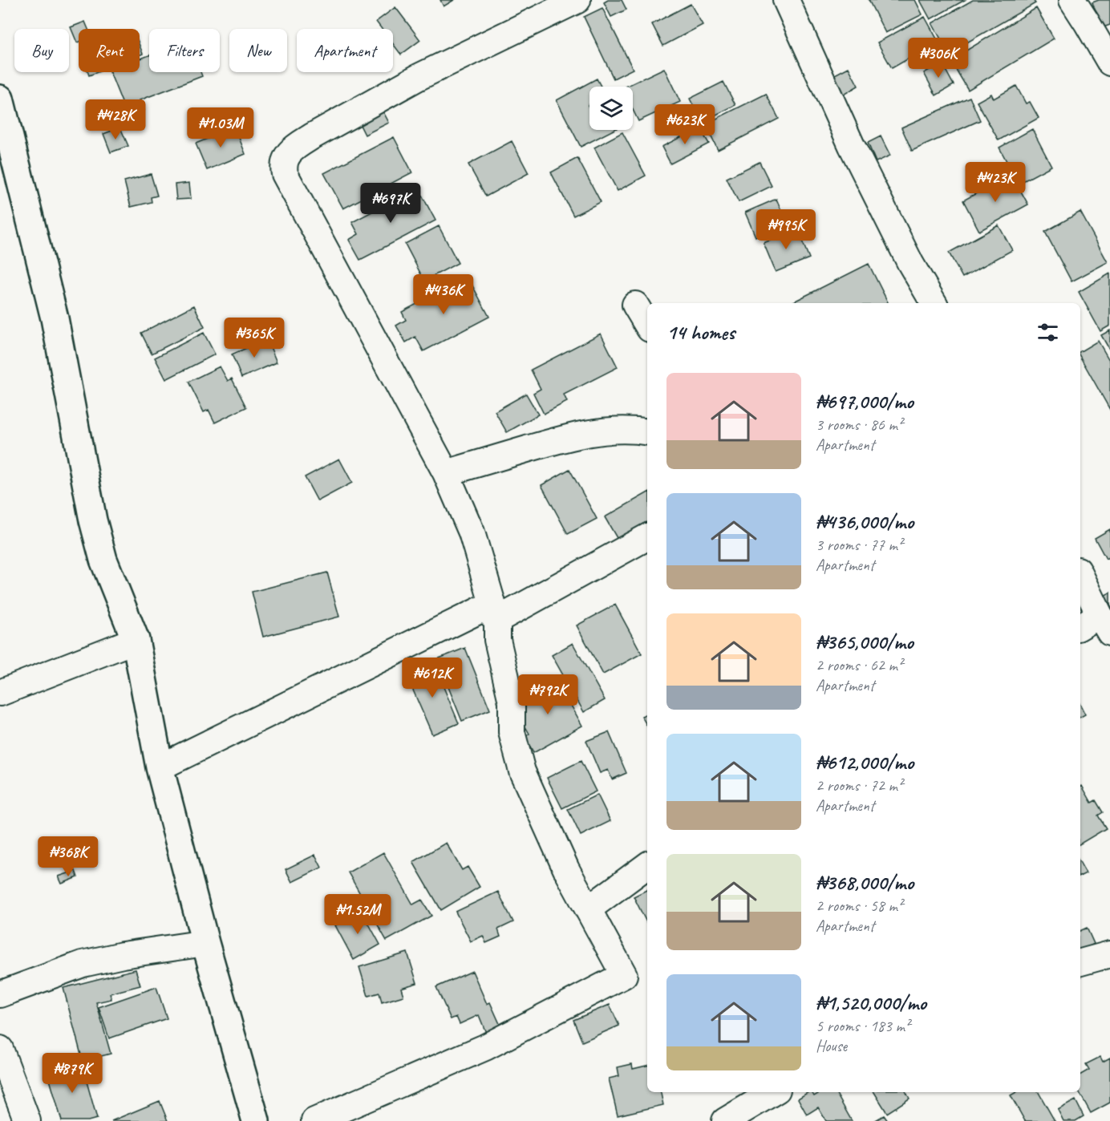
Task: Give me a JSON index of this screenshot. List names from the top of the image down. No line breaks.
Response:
{"page":{"chip":["Buy","Rent","Filters","New","Apartment"],"price":["₦306K","₦428K","₦623K","₦1.03M","₦423K","₦697K","₦995K","₦436K","₦365K","₦612K","₦792K","₦368K","₦1.52M","₦879K"],"heading":"14 homes","list":[{"name":"₦697,000/mo","note":"3 rooms · 86 m² · Apartment"},{"name":"₦436,000/mo","note":"3 rooms · 77 m² · Apartment"},{"name":"₦365,000/mo","note":"2 rooms · 62 m² · Apartment"},{"name":"₦612,000/mo","note":"2 rooms · 72 m² · Apartment"},{"name":"₦368,000/mo","note":"2 rooms · 58 m² · Apartment"},{"name":"₦1,520,000/mo","note":"5 rooms · 183 m² · House"}]}}
